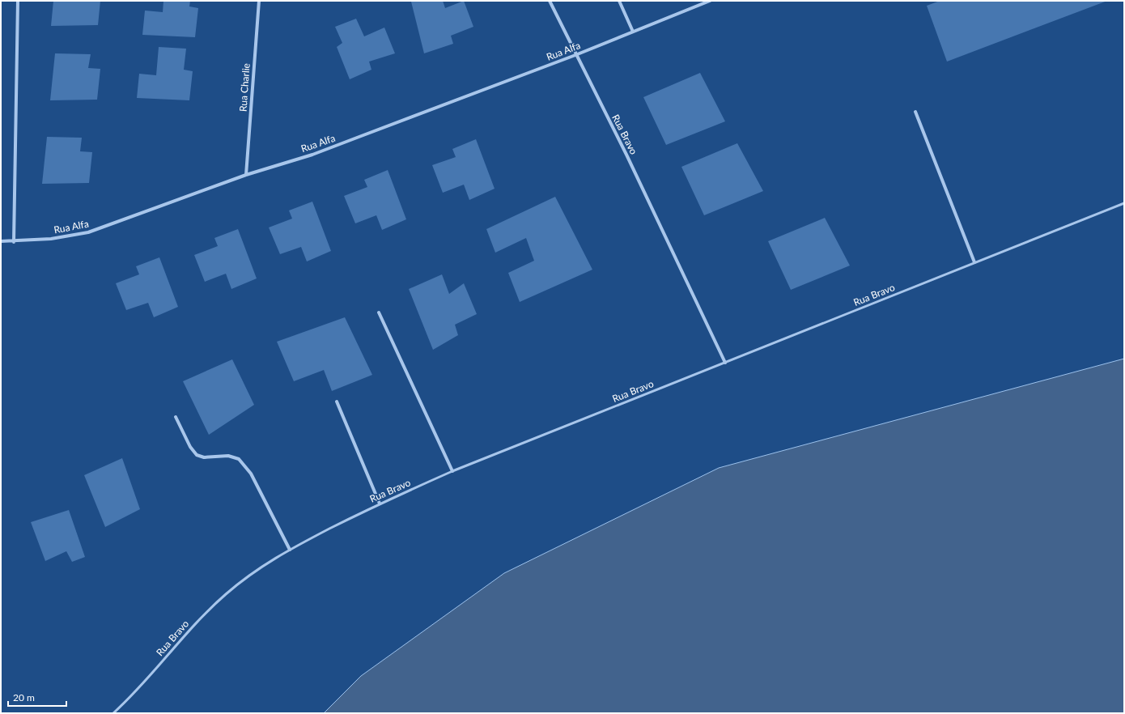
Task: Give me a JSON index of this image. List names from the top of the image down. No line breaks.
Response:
{"streets":{"street":["Rua Alfa","Rua Charlie","Rua Bravo"]},"crossings":[["Rua Alfa","Rua Charlie"],["Rua Alfa","Rua Bravo"]],"scale_bar":"20 m"}
